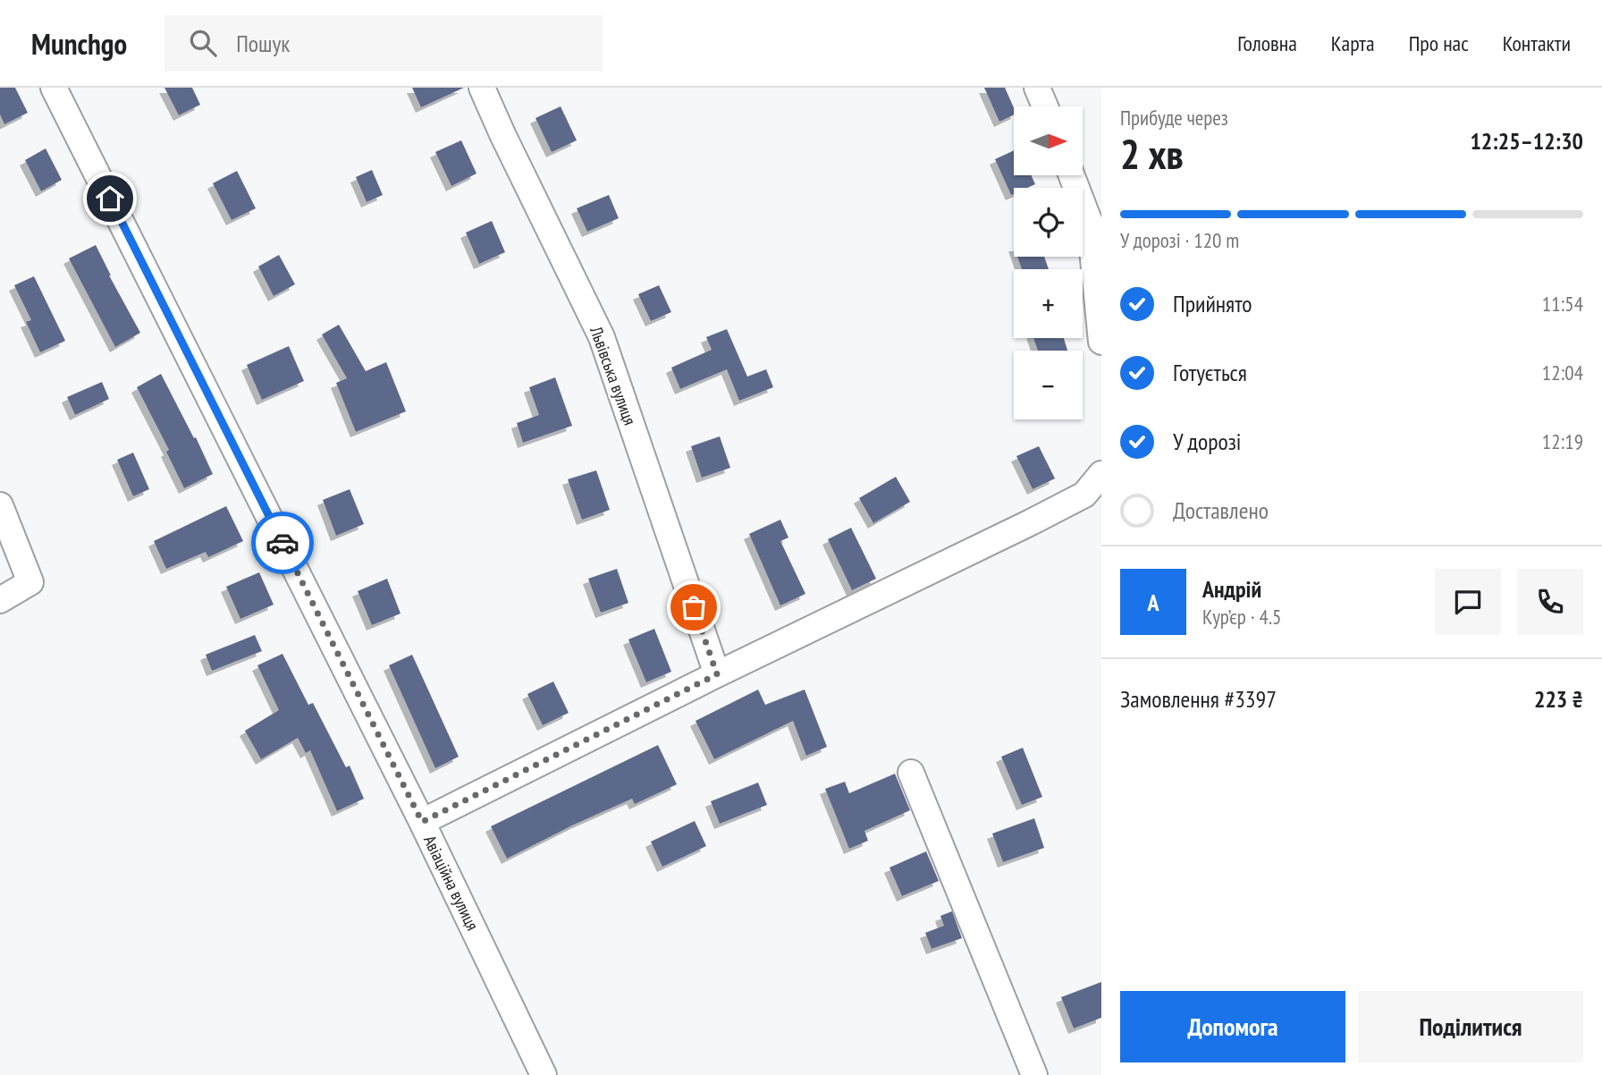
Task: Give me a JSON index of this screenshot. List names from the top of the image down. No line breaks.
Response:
{"streets":{"street":["Львівська вулиця","Авіаційна вулиця"]},"north":"right","page":{"header":"Munchgo","search":"Пошук","nav":["Головна","Карта","Про нас","Контакти"],"heading":["2 хв","Прибуде через","12:25–12:30"],"panel":["Андрій","Кур’єр · 4.5","Замовлення #3397","223 ₴"],"map_buttons":["+","−"],"bar":"У дорозі · 120 m","list":[["Прийнято","11:54"],["Готується","12:04"],["У дорозі","12:19"],"Доставлено"],"round":"А","buttons":["Допомога","Поділитися"]}}
